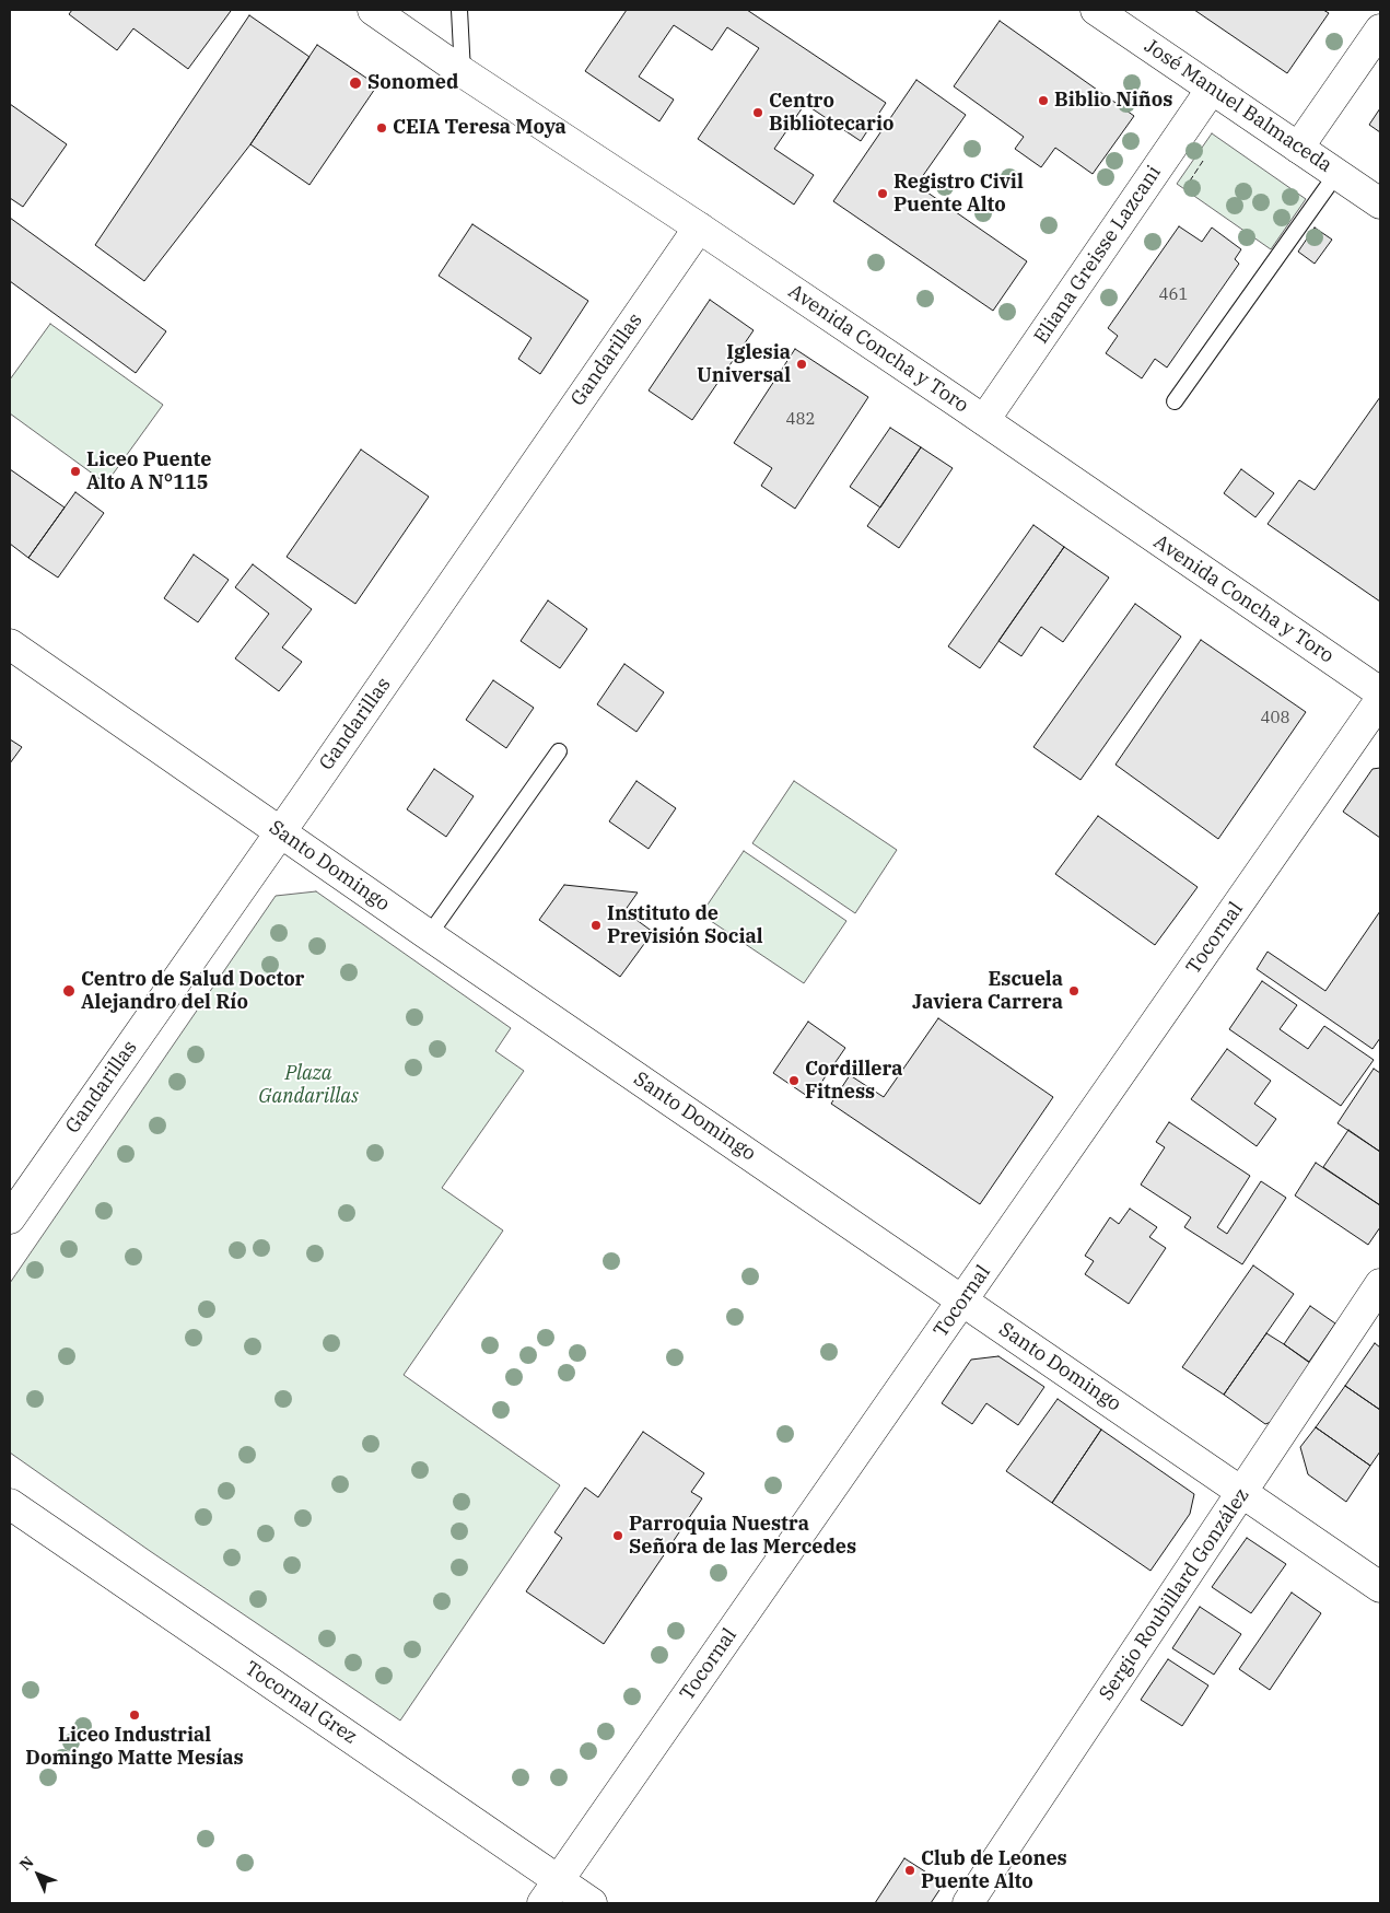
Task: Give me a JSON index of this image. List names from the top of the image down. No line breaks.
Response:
{"streets":{"street":["José Manuel Balmaceda","Eliana Greisse Lazcani","Avenida Concha y Toro","Gandarillas","Santo Domingo","Tocornal","Sergio Roubillard González","Tocornal Grez"]},"crossings":[["José Manuel Balmaceda","Eliana Greisse Lazcani"],["Eliana Greisse Lazcani","Avenida Concha y Toro"],["Avenida Concha y Toro","Gandarillas"],["Gandarillas","Santo Domingo"],["Santo Domingo","Tocornal"],["Santo Domingo","Sergio Roubillard González"],["Tocornal","Tocornal Grez"]],"parks":["Plaza Gandarillas"],"places":["Sonomed","Biblio Niños","Centro Bibliotecario","CEIA Teresa Moya","Registro Civil Puente Alto","Iglesia Universal","Liceo Puente Alto A N°115","Instituto de Previsión Social","Centro de Salud Doctor Alejandro del Río","Escuela Javiera Carrera","Cordillera Fitness","Parroquia Nuestra Señora de las Mercedes","Liceo Industrial Domingo Matte Mesías","Club de Leones Puente Alto"],"house_numbers":["461","482","408"],"north":"top left"}
